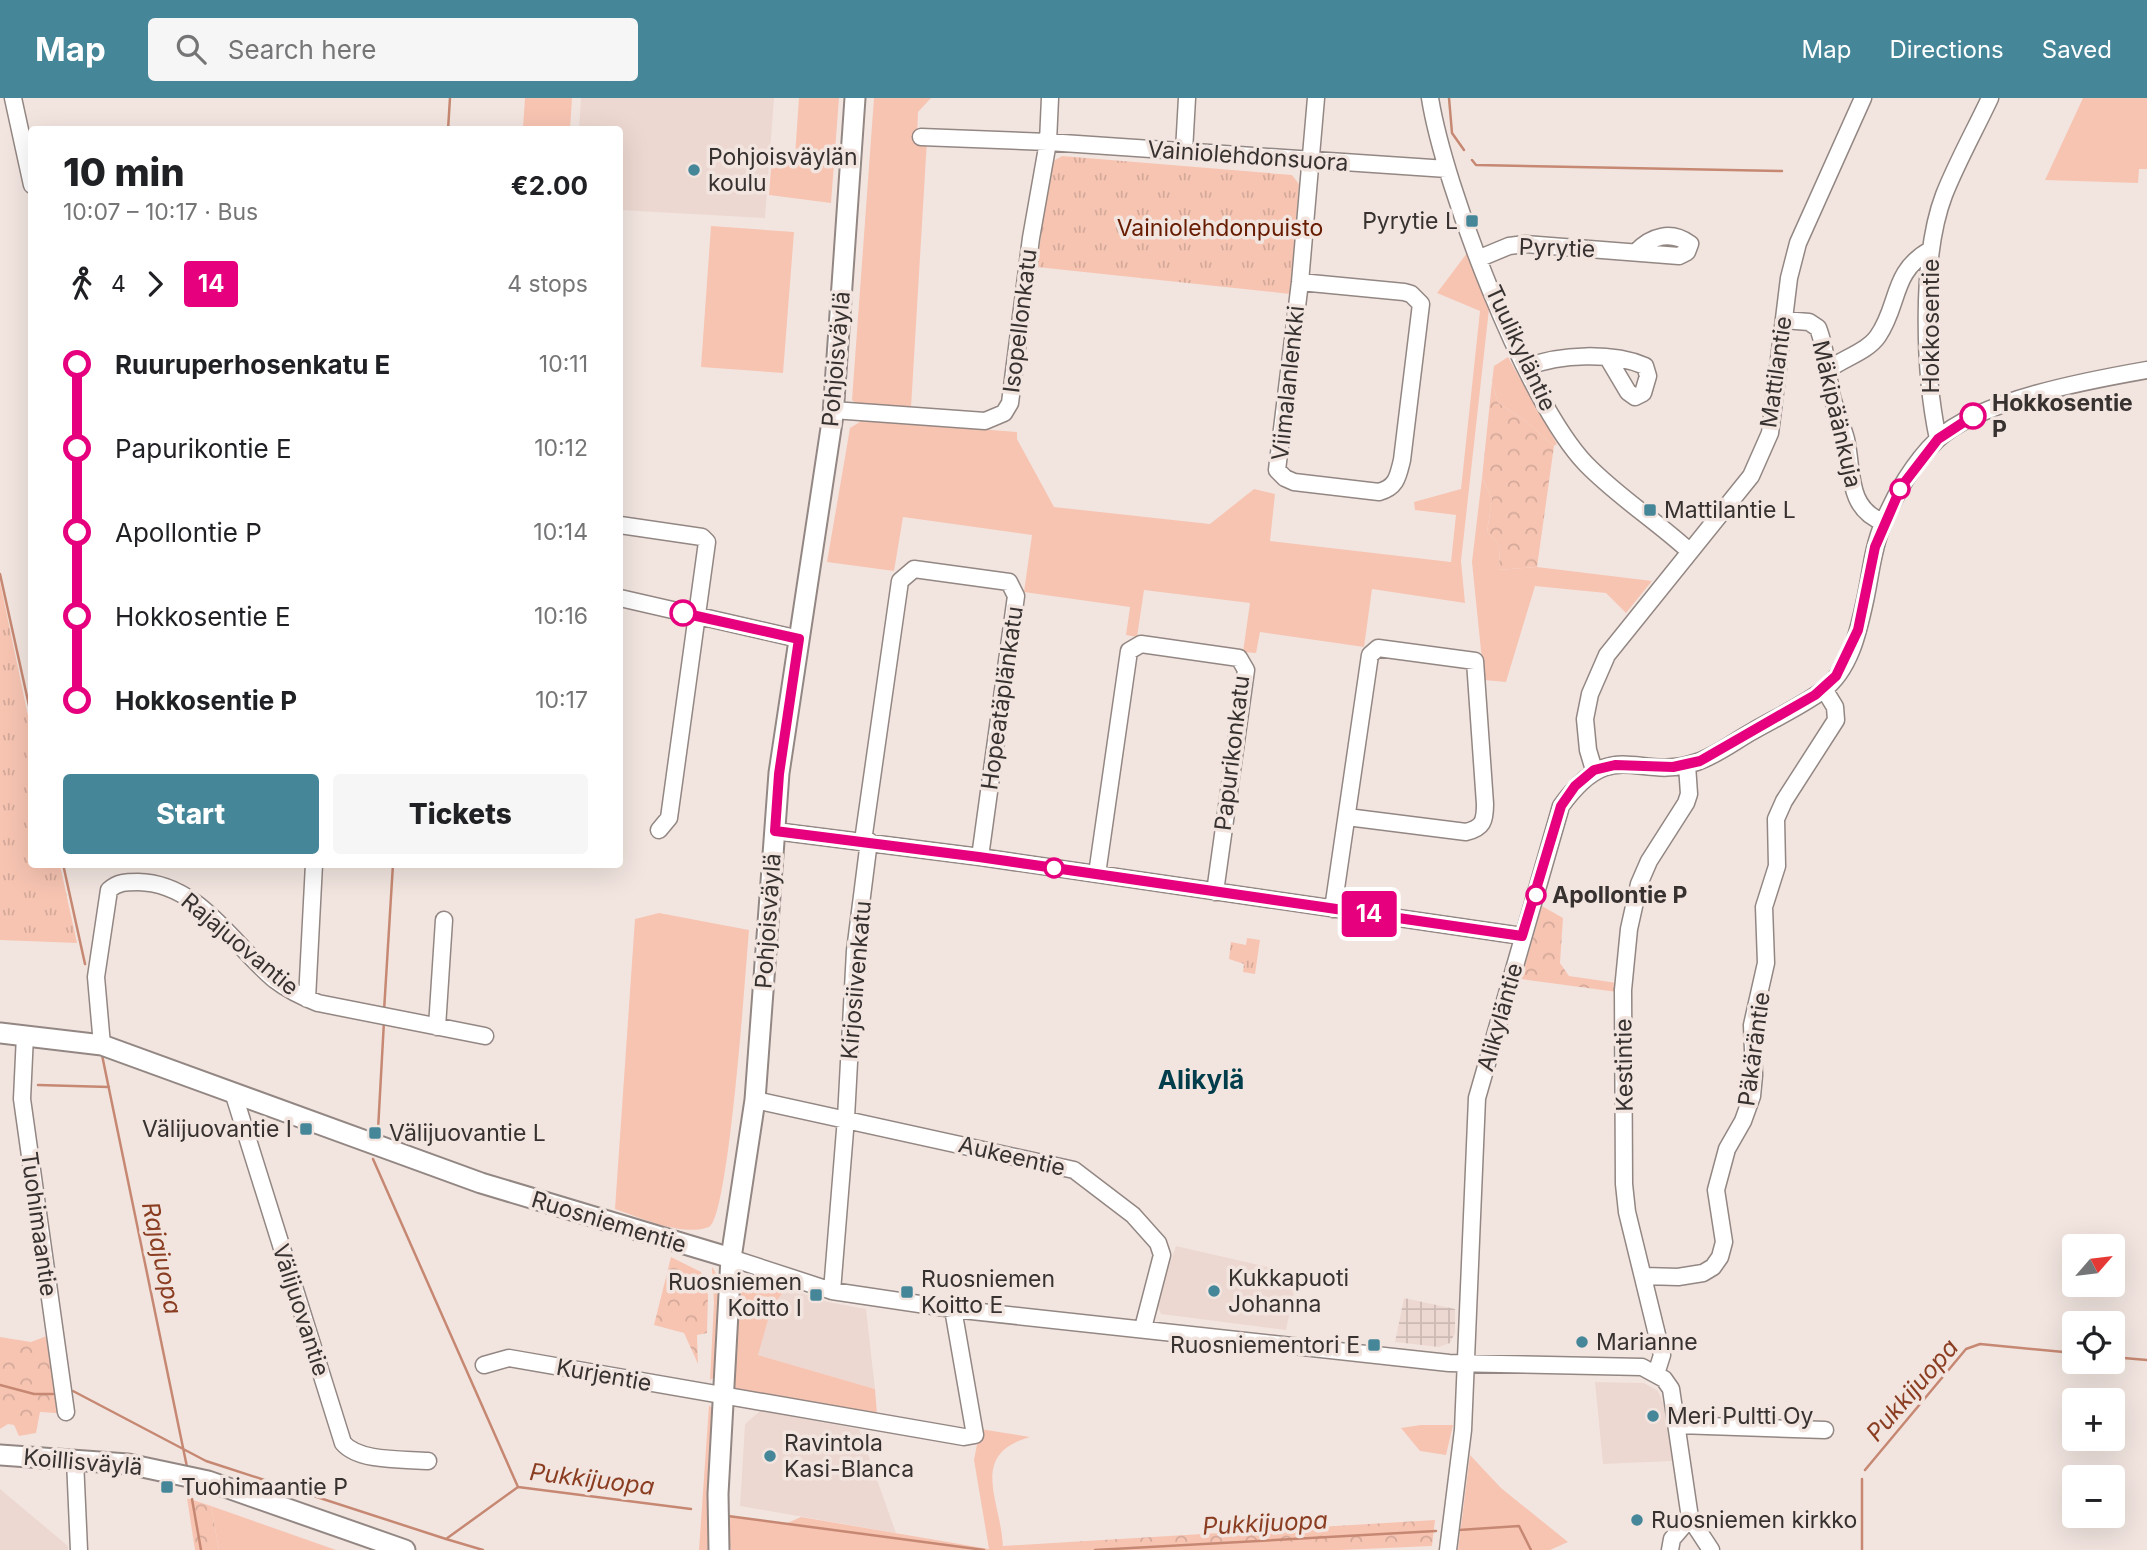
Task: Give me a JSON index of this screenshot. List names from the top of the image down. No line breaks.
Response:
{"streets":{"main road":["Pohjoisväylä","Ruosniementie","Koillisväylä"],"street":["Vainiolehdonsuora","Pyrytie","Isopellonkatu","Hokkosentie","Tuulikyläntie","Mattilantie","Viimalanlenkki","Mäkipäänkuja","Hopeatäplänkatu","Papurikonkatu","Rajajuovantie","Kirjosiivenkatu","Alikyläntie","Päkäräntie","Kestintie","Aukeentie","Tuohimaantie","Välijuovantie","Kurjentie"]},"crossings":[["Vainiolehdonsuora","Isopellonkatu"],["Vainiolehdonsuora","Tuulikyläntie"],["Vainiolehdonsuora","Viimalanlenkki"],["Pyrytie","Tuulikyläntie"],["Isopellonkatu","Pohjoisväylä"],["Tuulikyläntie","Mattilantie"],["Pohjoisväylä","Aukeentie"],["Pohjoisväylä","Ruosniementie"],["Pohjoisväylä","Kurjentie"],["Mattilantie","Mäkipäänkuja"],["Mattilantie","Alikyläntie"],["Hopeatäplänkatu","Kirjosiivenkatu"],["Rajajuovantie","Ruosniementie"],["Kirjosiivenkatu","Aukeentie"],["Kirjosiivenkatu","Ruosniementie"],["Alikyläntie","Ruosniementie"],["Päkäräntie","Kestintie"],["Kestintie","Ruosniementie"],["Aukeentie","Ruosniementie"],["Ruosniementie","Tuohimaantie"],["Ruosniementie","Välijuovantie"],["Ruosniementie","Kurjentie"]],"districts":["Alikylä"],"water":["Rajajuopa","Pukkijuopa"],"parks":["Vainiolehdonpuisto"],"places":{"other":["Pohjoisväylän koulu","Hokkosentie P","Apollontie P","Kukkapuoti Johanna","Marianne","Meri Pultti Oy","Ravintola Kasi-Blanca","Ruosniemen kirkko"],"transit":["Pyrytie L","Mattilantie L","Välijuovantie I","Välijuovantie L","Ruosniemen Koitto E","Ruosniemen Koitto I","Ruosniementori E","Tuohimaantie P"]},"lines":["bus line 14"],"north":"top right","page":{"header":"Map","search":"Search here","nav":["Map","Directions","Saved"],"on_map":"14","heading":["10 min","10:07 – 10:17 · Bus","€2.00"],"legs":["4","14","4 stops"],"list":[{"name":"Ruuruperhosenkatu E","value":"10:11"},{"name":"Papurikontie E","value":"10:12"},{"name":"Apollontie P","value":"10:14"},{"name":"Hokkosentie E","value":"10:16"},{"name":"Hokkosentie P","value":"10:17"}],"buttons":["Start","Tickets"],"map_buttons":["+","−"]}}
